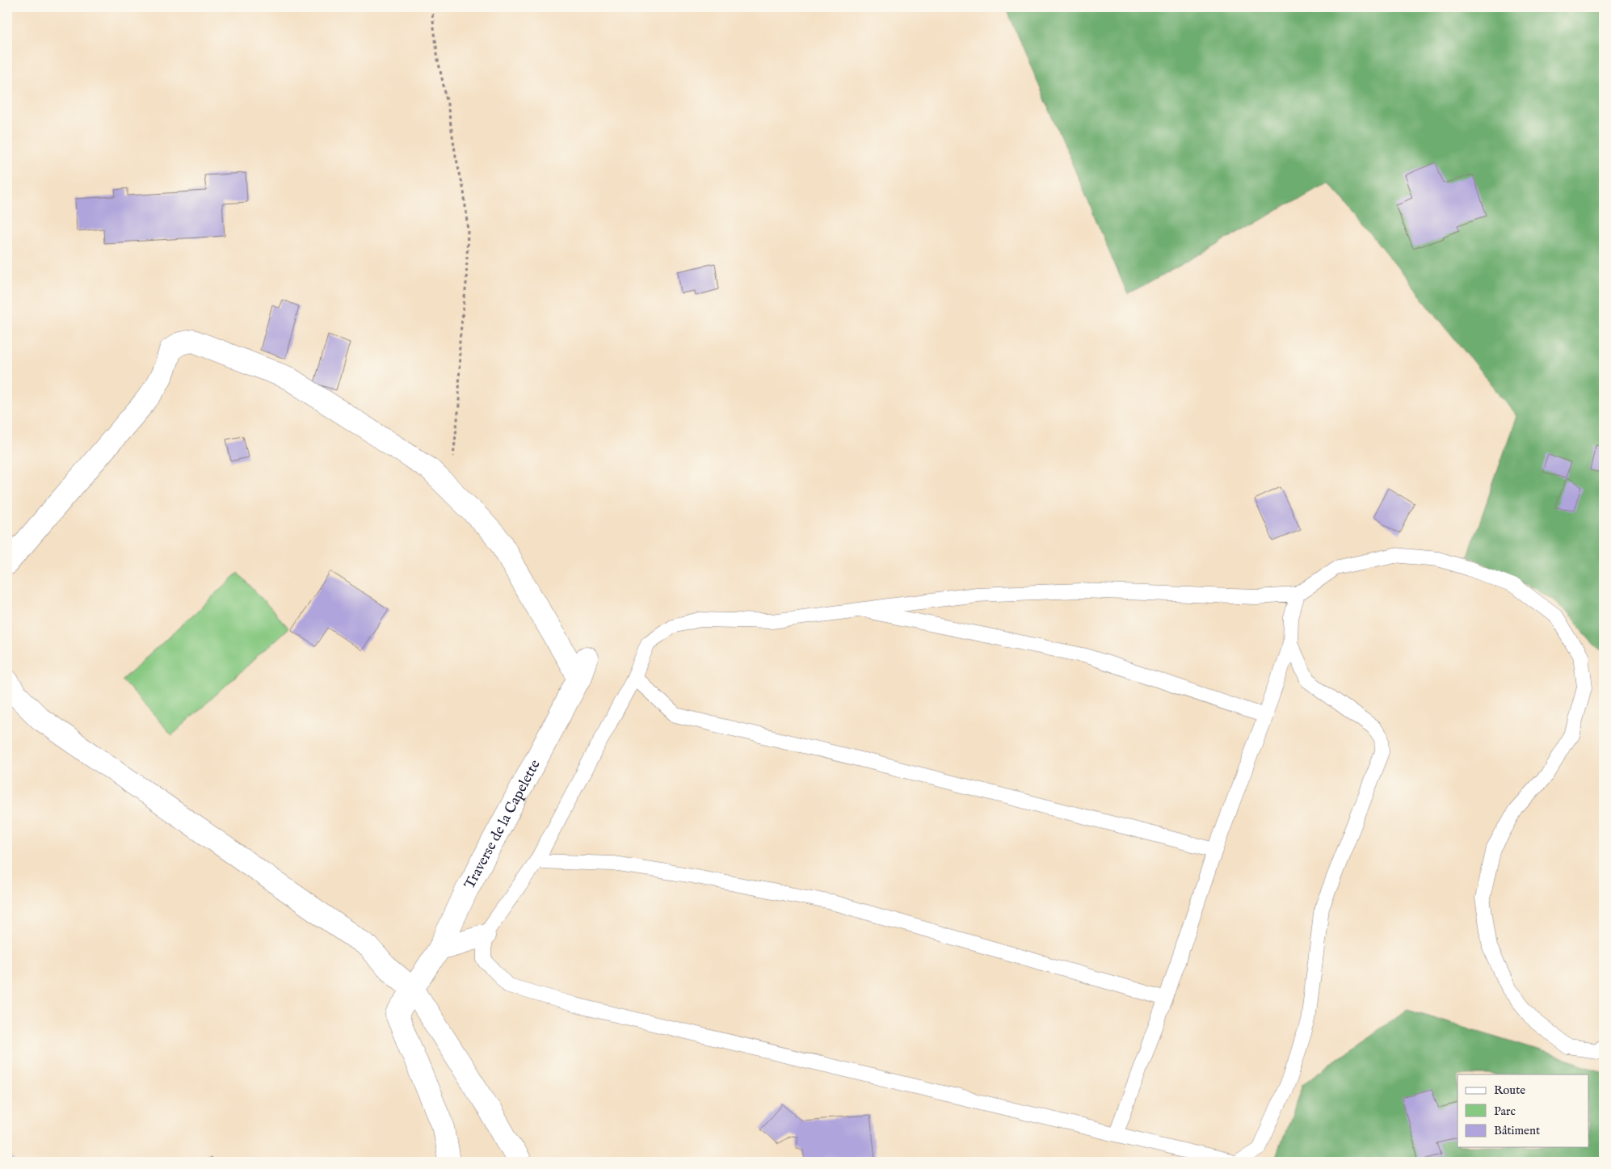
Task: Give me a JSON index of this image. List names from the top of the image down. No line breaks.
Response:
{"streets":{"street":["Traverse de la Capelette"]},"legend":["Route","Parc","Bâtiment"]}
